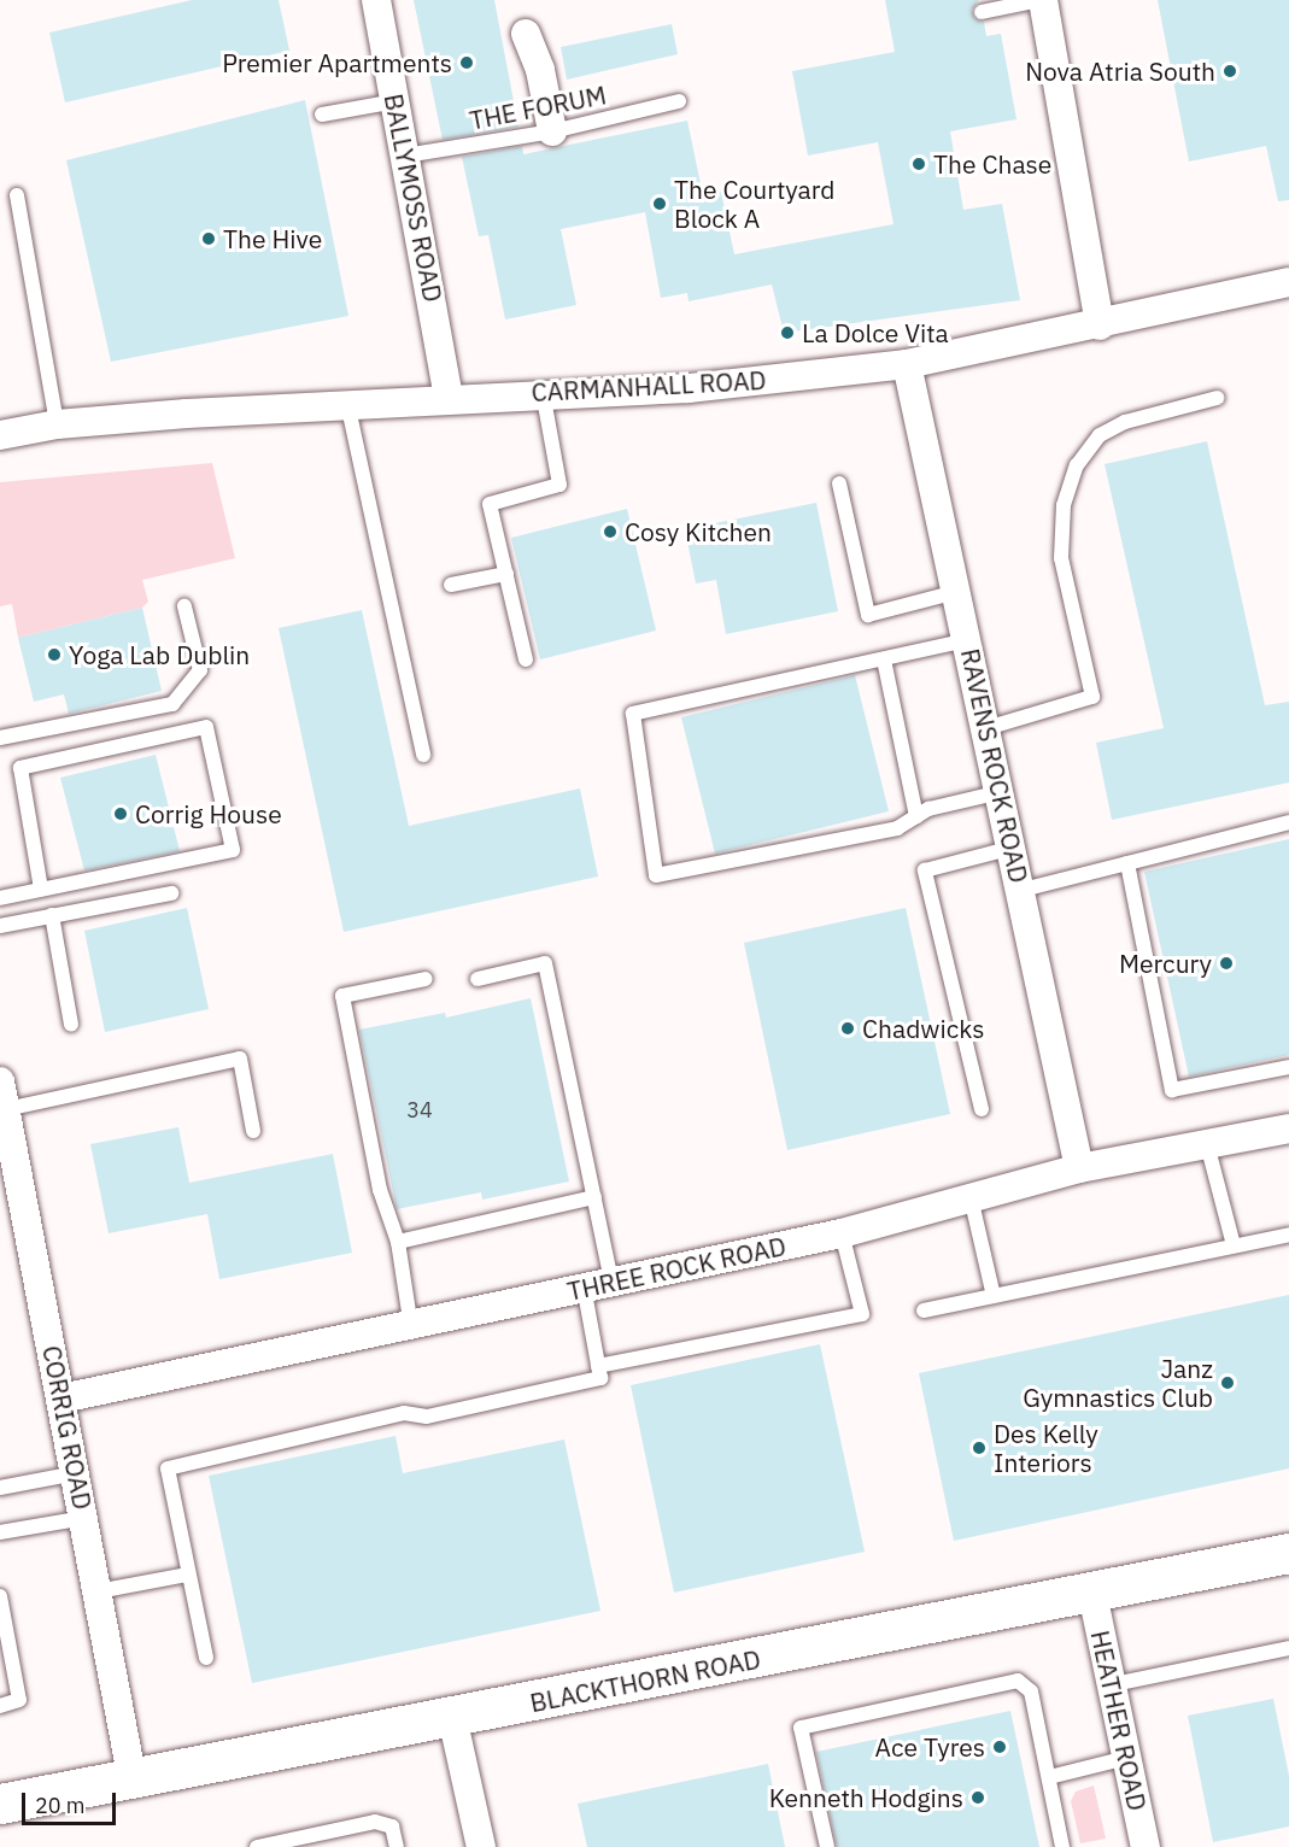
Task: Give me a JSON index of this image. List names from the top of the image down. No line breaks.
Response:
{"streets":{"street":["BALLYMOSS ROAD","CARMANHALL ROAD","RAVENS ROCK ROAD","THREE ROCK ROAD","CORRIG ROAD","BLACKTHORN ROAD","HEATHER ROAD"],"lane":["THE FORUM"]},"crossings":[["THE FORUM","BALLYMOSS ROAD"],["BALLYMOSS ROAD","CARMANHALL ROAD"],["CARMANHALL ROAD","RAVENS ROCK ROAD"],["RAVENS ROCK ROAD","THREE ROCK ROAD"],["THREE ROCK ROAD","CORRIG ROAD"],["CORRIG ROAD","BLACKTHORN ROAD"],["BLACKTHORN ROAD","HEATHER ROAD"]],"places":["Premier Apartments","Nova Atria South","The Chase","The Courtyard Block A","The Hive","La Dolce Vita","Cosy Kitchen","Yoga Lab Dublin","Corrig House","Mercury","Chadwicks","Janz Gymnastics Club","Des Kelly Interiors","Ace Tyres","Kenneth Hodgins"],"house_numbers":["34"],"scale_bar":"20 m"}
